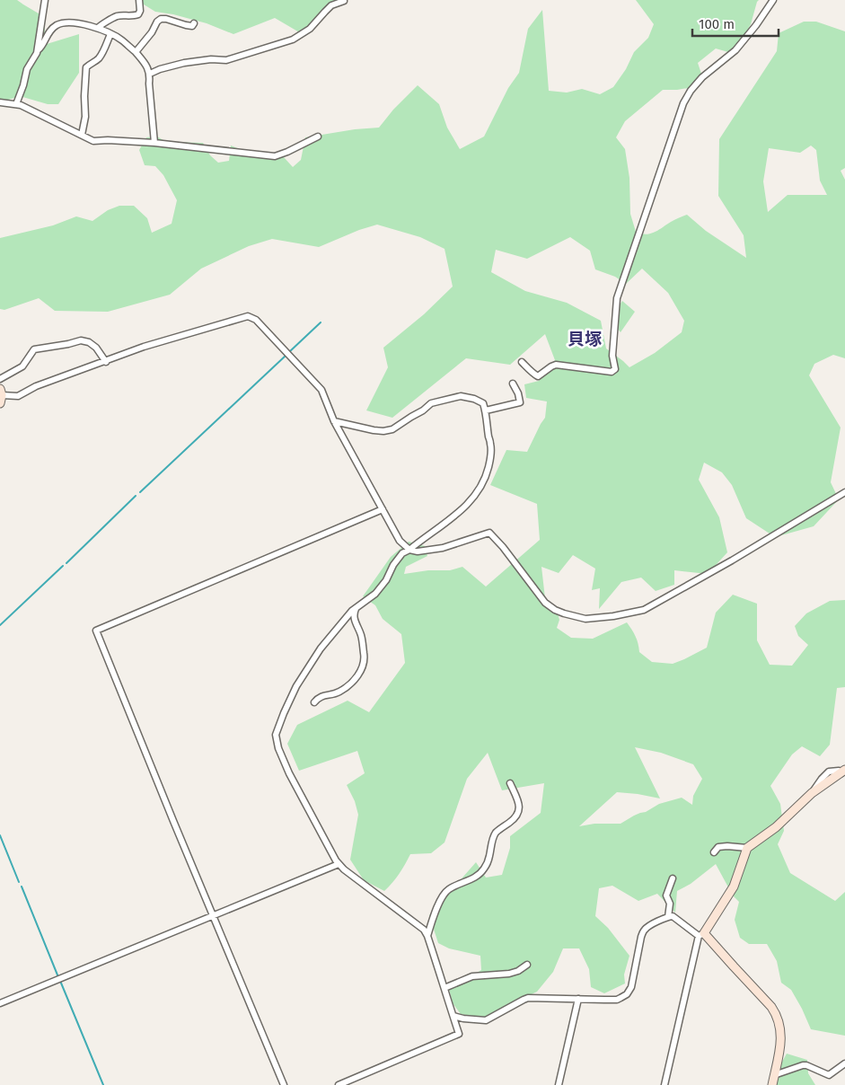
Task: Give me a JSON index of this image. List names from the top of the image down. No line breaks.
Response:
{"districts":["貝塚"],"scale_bar":"100 m"}
